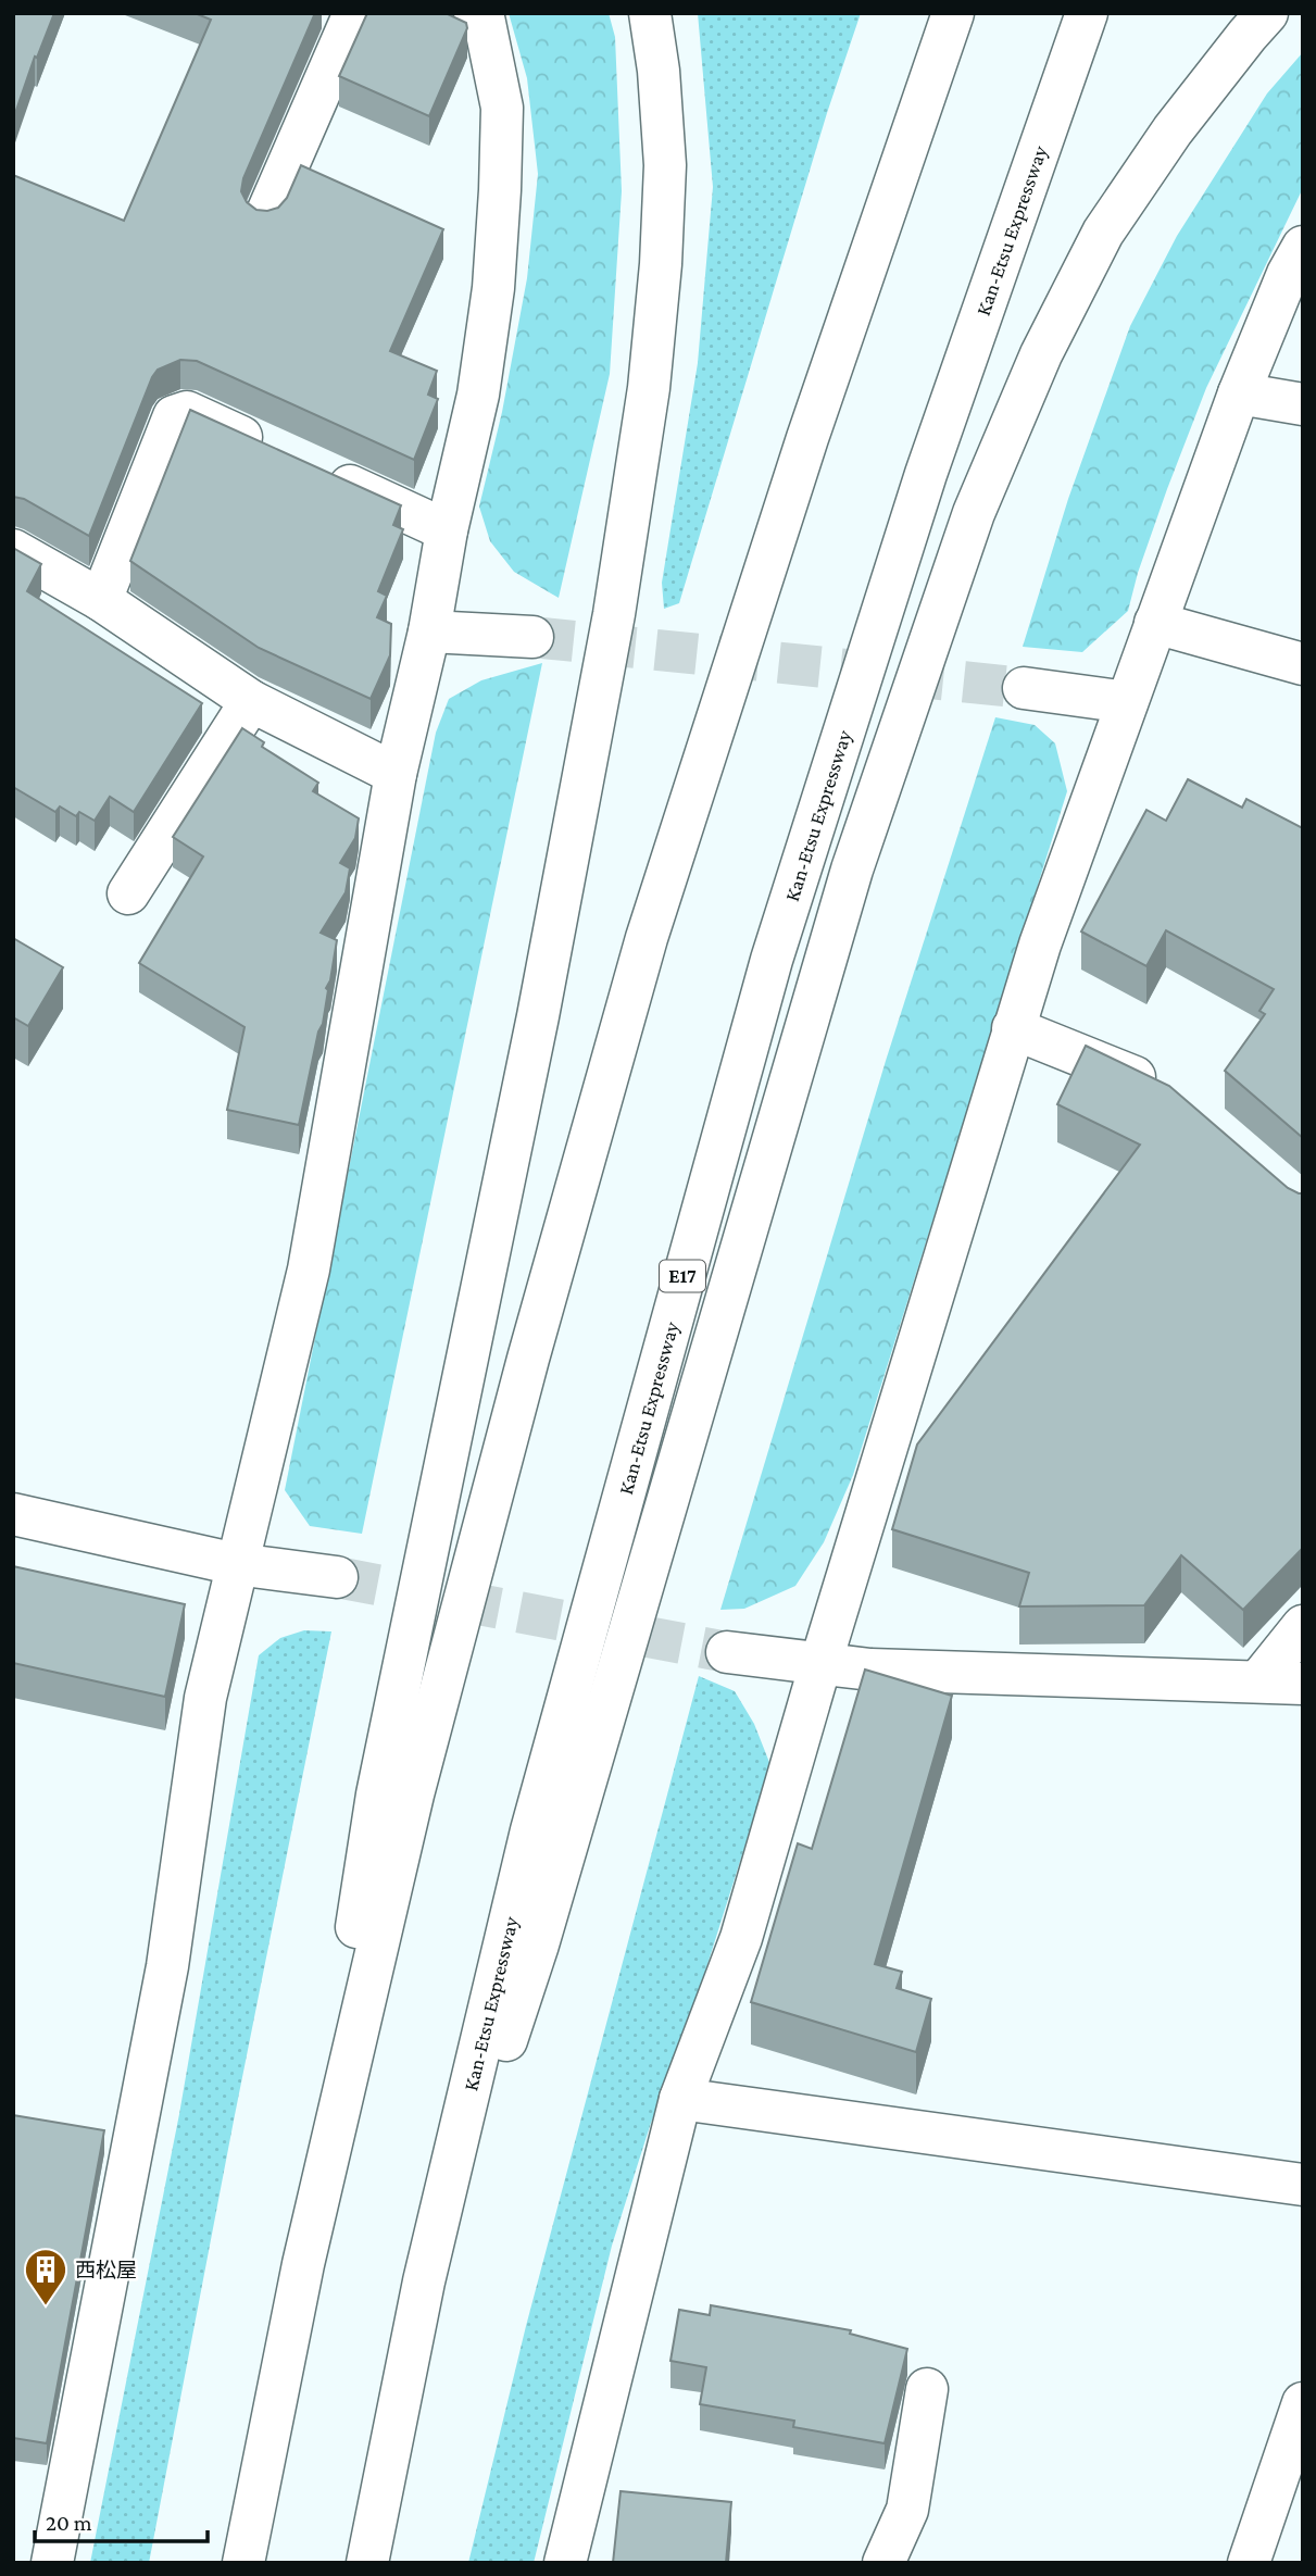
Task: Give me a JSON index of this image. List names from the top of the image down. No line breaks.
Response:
{"streets":{"main road":["Kan-Etsu Expressway","E17"]},"places":{"building":["西松屋"]},"scale_bar":"20 m"}
